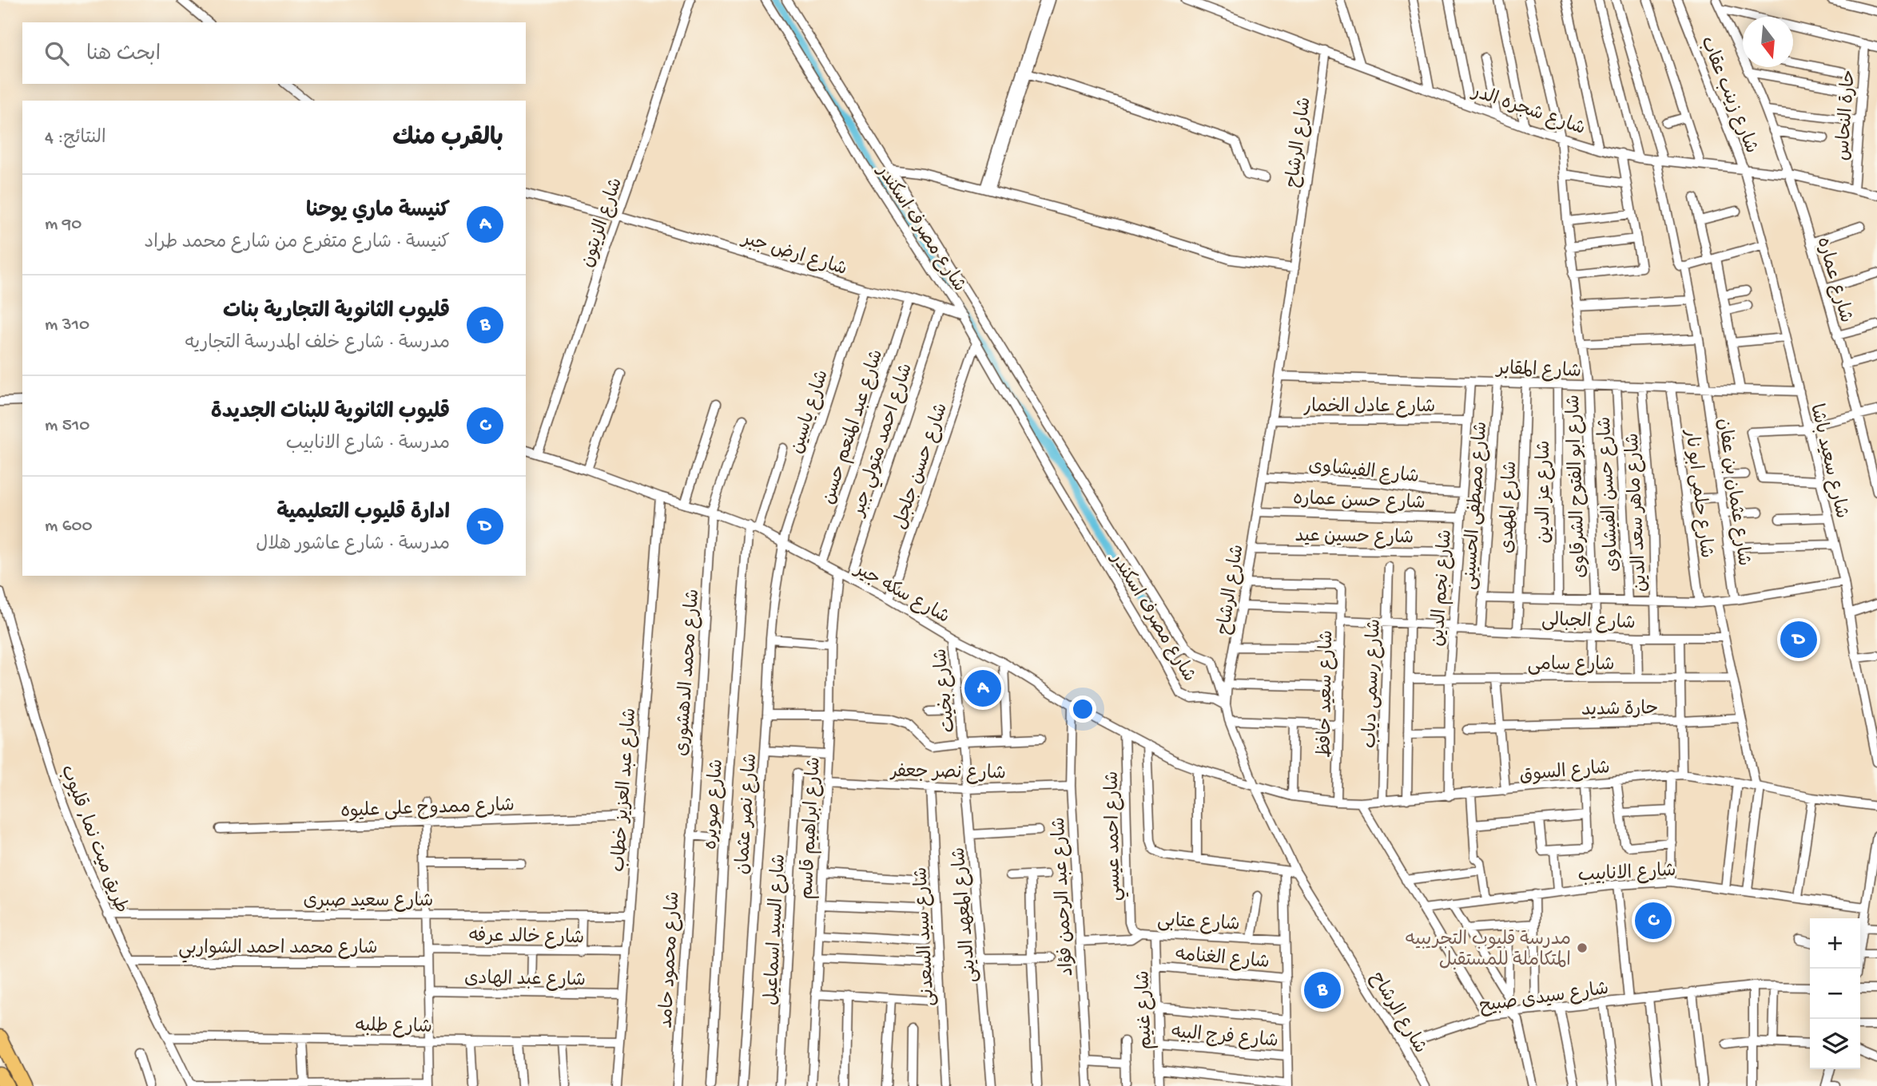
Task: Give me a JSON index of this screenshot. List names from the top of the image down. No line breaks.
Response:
{"streets":{"street":["شارع زينب عقاب","شارع شجره الدر","حارة النحاس","شارع الرشاح","شارع الزيتون","شارع مصرف اسكندر","شارع ارض جبر","شارع عماره","شارع المقابر","شارع عادل الخمار","شارع ياسين","شارع عبد المنعم حسن","شارع احمد متولي جبر","شارع سعيد باشا","شارع حسن جلجل","شارع الفيشاوى","شارع ابو الفتوح الشرقاوى","شارع عز الدين","شارع عثمان بن عفان","شارع حلمى ابو نار","شارع حسن الفيشاوى","شارع حسن عماره","شارع مصطفى الحسينى","شارع المهدى","شارع ماهر سعد الدين","شارع حسين عيد","شارع نجم الدين","شارع سكه جير","شارع الجبالى","شارع سامى","شارع محمد الدهشورى","شارع رسمى دياب","شارع بخيت","شارع سعيد حافظ","حارة شديد","شارع السوق","شارع نصر جعفر","شارع عبد العزيز خطاب","شارع صويره","شارع ممدوح على عليوه","شارع نصر عثمان","شارع ابراهيم قاسم","شارع احمد عيسي","طريق ميت نما, قليوب","شارع الانابيب","شارع عبد الرحمن فؤاد","شارع سعيد صبرى","شارع المعهد الدينى","شارع عتابى","شارع السيد اسماعيل","شارع خالد عرفه","شارع سيد السعدنى","شارع محمد احمد الشواربي","شارع الغنامه","شارع محمود حامد","شارع عبد الهادى","شارع سيدى صبيح","شارع غنيم","شارع طلبه","شارع فرج البيه"]},"crossings":[["شارع زينب عقاب","شارع شجره الدر"],["شارع زينب عقاب","شارع سعيد باشا"],["شارع شجره الدر","حارة النحاس"],["شارع شجره الدر","شارع الرشاح"],["شارع شجره الدر","شارع عماره"],["شارع شجره الدر","شارع سعيد باشا"],["شارع شجره الدر","شارع ابو الفتوح الشرقاوى"],["شارع شجره الدر","شارع عثمان بن عفان"],["شارع الرشاح","شارع مصرف اسكندر"],["شارع الرشاح","شارع المقابر"],["شارع الرشاح","شارع عادل الخمار"],["شارع الرشاح","شارع الفيشاوى"],["شارع الرشاح","شارع حسن عماره"],["شارع الرشاح","شارع حسين عيد"],["شارع الرشاح","شارع سكه جير"],["شارع الرشاح","شارع سعيد حافظ"],["شارع الرشاح","شارع السوق"],["شارع الرشاح","شارع سيدى صبيح"],["شارع الزيتون","شارع ارض جبر"],["شارع الزيتون","شارع سكه جير"],["شارع مصرف اسكندر","شارع ارض جبر"],["شارع مصرف اسكندر","شارع حسن جلجل"],["شارع ارض جبر","شارع ياسين"],["شارع ارض جبر","شارع عبد المنعم حسن"],["شارع ارض جبر","شارع احمد متولي جبر"],["شارع المقابر","شارع سعيد باشا"],["شارع المقابر","شارع ابو الفتوح الشرقاوى"],["شارع المقابر","شارع عز الدين"],["شارع المقابر","شارع عثمان بن عفان"],["شارع المقابر","شارع حلمى ابو نار"],["شارع المقابر","شارع حسن الفيشاوى"],["شارع المقابر","شارع مصطفى الحسينى"],["شارع المقابر","شارع المهدى"],["شارع المقابر","شارع ماهر سعد الدين"],["شارع المقابر","شارع نجم الدين"],["شارع عادل الخمار","شارع نجم الدين"],["شارع ياسين","شارع سكه جير"],["شارع ياسين","شارع نصر عثمان"],["شارع عبد المنعم حسن","شارع سكه جير"],["شارع احمد متولي جبر","شارع سكه جير"],["شارع حسن جلجل","شارع سكه جير"],["شارع الفيشاوى","شارع نجم الدين"],["شارع ابو الفتوح الشرقاوى","شارع الجبالى"],["شارع ابو الفتوح الشرقاوى","شارع سامى"],["شارع حسن عماره","شارع نجم الدين"],["شارع مصطفى الحسينى","شارع الجبالى"],["شارع المهدى","شارع الجبالى"],["شارع ماهر سعد الدين","شارع الجبالى"],["شارع حسين عيد","شارع نجم الدين"],["شارع نجم الدين","شارع الجبالى"],["شارع نجم الدين","شارع سامى"],["شارع نجم الدين","شارع السوق"],["شارع سكه جير","شارع محمد الدهشورى"],["شارع سكه جير","شارع بخيت"],["شارع سكه جير","شارع السوق"],["شارع سكه جير","شارع عبد العزيز خطاب"],["شارع سكه جير","شارع صويره"],["شارع سكه جير","شارع نصر عثمان"],["شارع سكه جير","شارع ابراهيم قاسم"],["شارع سكه جير","شارع احمد عيسي"],["شارع سكه جير","شارع عبد الرحمن فؤاد"],["شارع الجبالى","شارع رسمى دياب"],["شارع الجبالى","شارع سعيد حافظ"],["شارع محمد الدهشورى","شارع محمود حامد"],["شارع رسمى دياب","شارع السوق"],["شارع بخيت","شارع المعهد الدينى"],["شارع سعيد حافظ","شارع السوق"],["شارع نصر جعفر","شارع ابراهيم قاسم"],["شارع نصر جعفر","شارع عبد الرحمن فؤاد"],["شارع نصر جعفر","شارع المعهد الدينى"],["شارع نصر جعفر","شارع سيد السعدنى"],["شارع عبد العزيز خطاب","شارع ممدوح على عليوه"],["شارع عبد العزيز خطاب","شارع سعيد صبرى"],["شارع عبد العزيز خطاب","شارع خالد عرفه"],["شارع عبد العزيز خطاب","شارع عبد الهادى"],["شارع عبد العزيز خطاب","شارع طلبه"],["شارع احمد عيسي","شارع عتابى"],["طريق ميت نما, قليوب","شارع سعيد صبرى"],["طريق ميت نما, قليوب","شارع محمد احمد الشواربي"],["طريق ميت نما, قليوب","شارع طلبه"],["شارع عبد الرحمن فؤاد","شارع عتابى"],["شارع عتابى","شارع غنيم"],["شارع الغنامه","شارع غنيم"],["شارع غنيم","شارع فرج البيه"]],"places":["مدرسة قليوب التجريبيه المتكاملة للمستقبل"],"north":"bottom","page":{"search":"ابحث هنا","heading":["بالقرب منك","النتائج: 4"],"list":[{"mark":"A","name":"كنيسة ماري يوحنا","note":"كنيسة · شارع متفرع من شارع محمد طراد","value":"90 m"},{"mark":"B","name":"قليوب الثانوية التجارية بنات","note":"مدرسة · شارع خلف المدرسة التجاريه","value":"310 m"},{"mark":"C","name":"قليوب الثانوية للبنات الجديدة","note":"مدرسة · شارع الانابيب","value":"510 m"},{"mark":"D","name":"ادارة قليوب التعليمية","note":"مدرسة · شارع عاشور هلال","value":"600 m"}],"pins":["D","A","C","B"],"map_buttons":["+","−"]}}
